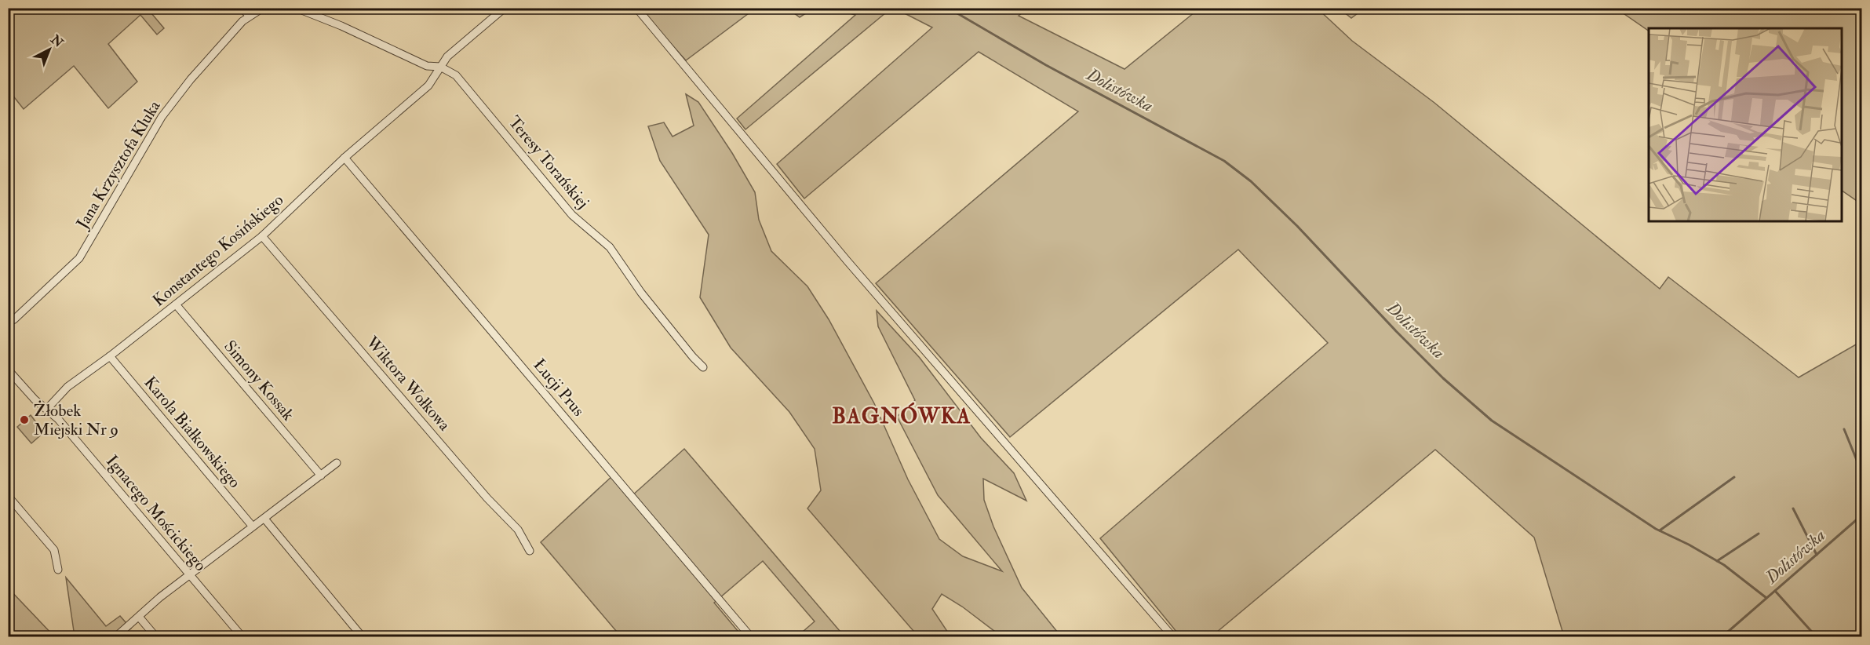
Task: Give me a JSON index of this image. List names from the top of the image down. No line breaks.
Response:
{"streets":{"street":["Teresy Torańskiej","Jana Krzysztofa Kluka","Konstantego Kosińskiego","Simony Kossak","Wiktora Wołkowa","Łucji Prus","Karola Białkowskiego","Ignacego Mościckiego"]},"crossings":[["Teresy Torańskiej","Konstantego Kosińskiego"],["Konstantego Kosińskiego","Simony Kossak"],["Konstantego Kosińskiego","Wiktora Wołkowa"],["Konstantego Kosińskiego","Łucji Prus"],["Konstantego Kosińskiego","Karola Białkowskiego"],["Konstantego Kosińskiego","Ignacego Mościckiego"]],"districts":["BAGNÓWKA"],"water":["Dolistówka"],"places":["Żłobek Miejski Nr 9"],"north":"top right"}
